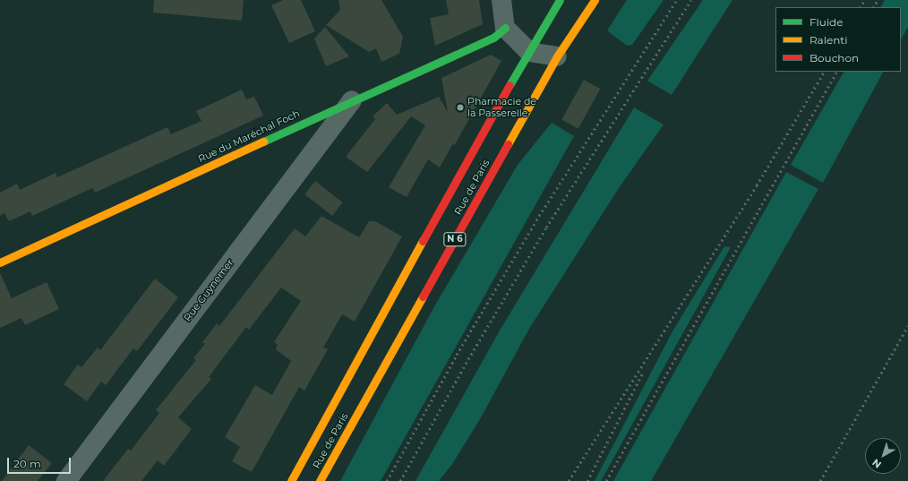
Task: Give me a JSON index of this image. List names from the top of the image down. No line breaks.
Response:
{"streets":{"main road":["Rue du Maréchal Foch","Rue de Paris","N 6"],"street":["Rue Guynemer"]},"crossings":[["Rue du Maréchal Foch","Rue Guynemer"]],"places":["Pharmacie de la Passerelle"],"legend":["Fluide","Ralenti","Bouchon"],"scale_bar":"20 m","north":"bottom left"}
